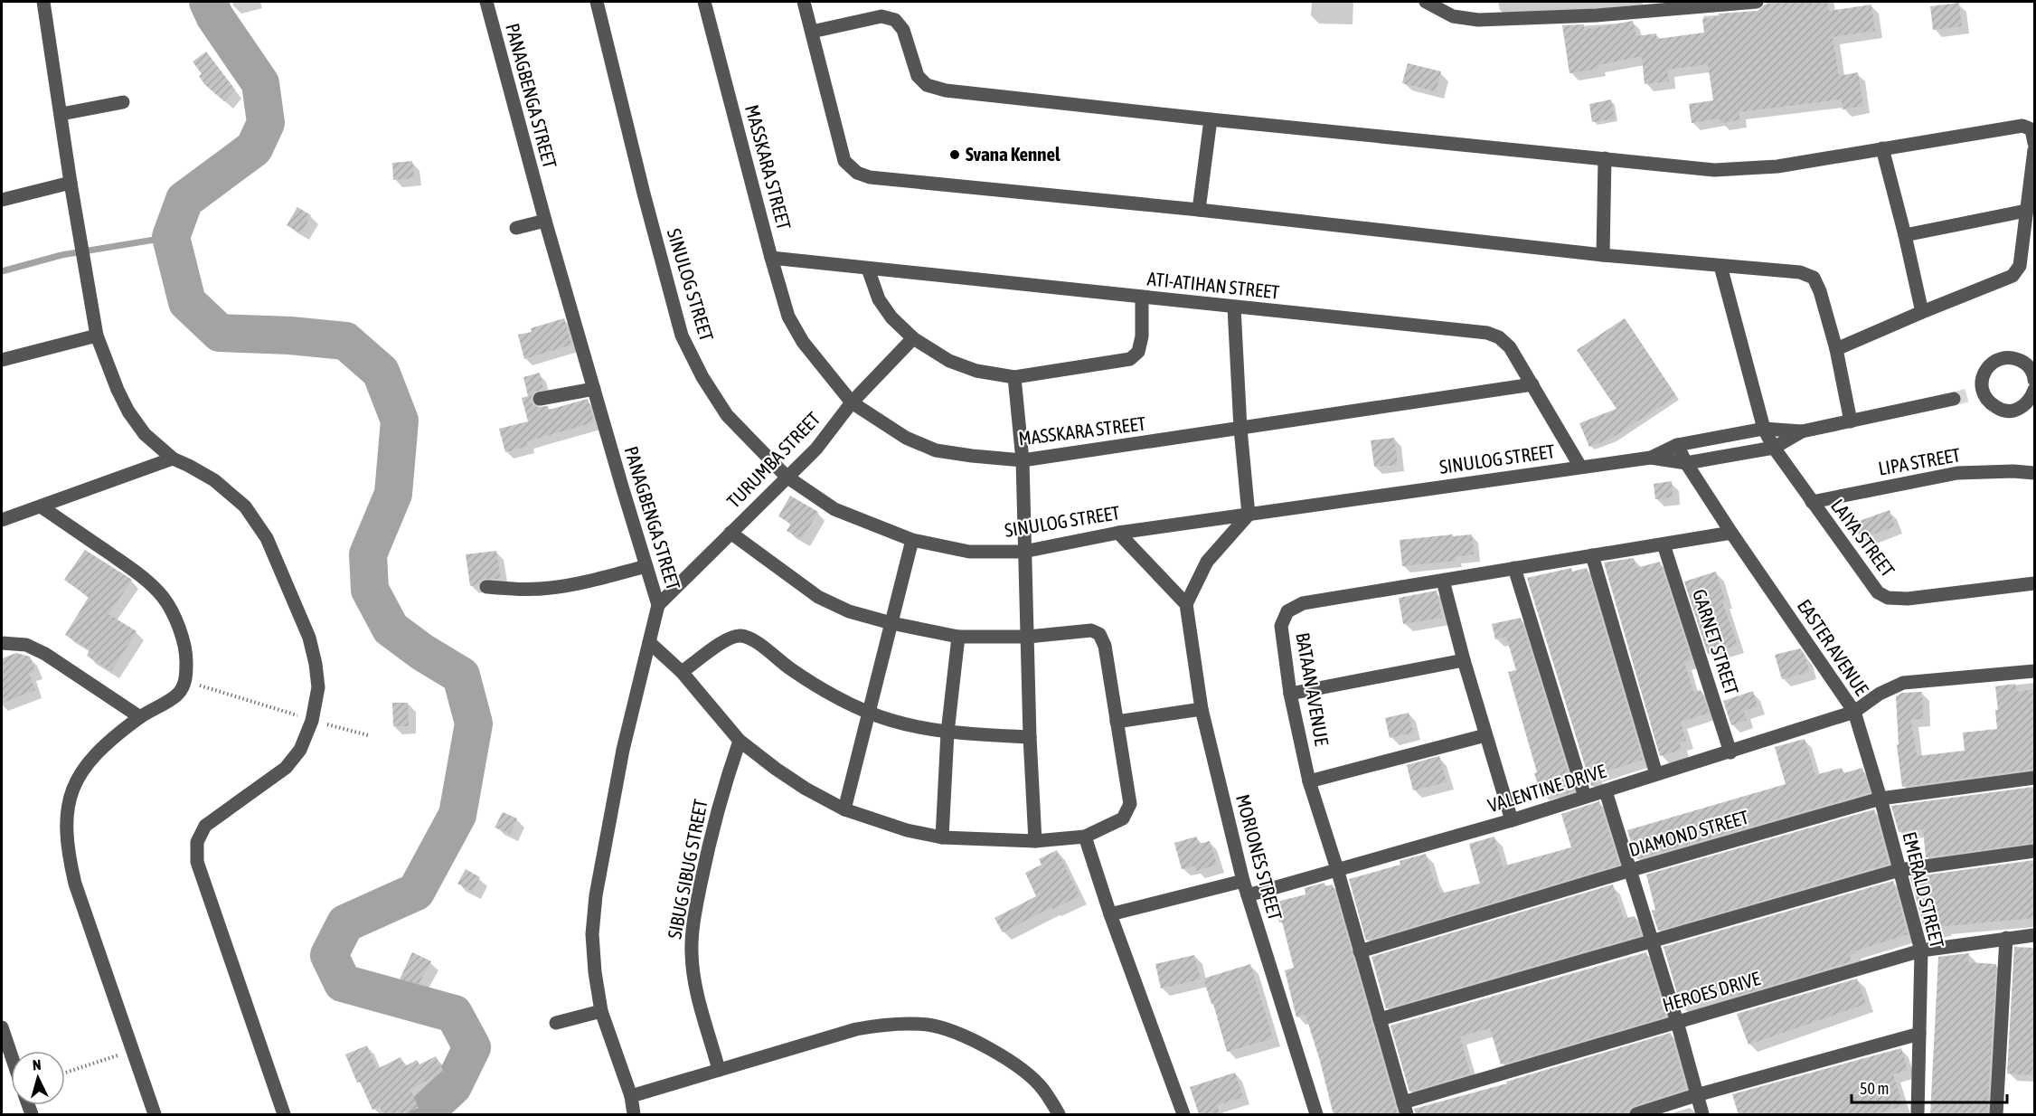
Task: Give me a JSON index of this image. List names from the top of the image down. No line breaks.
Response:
{"streets":{"street":["PANAGBENGA STREET","MASSKARA STREET","SINULOG STREET","ATI-ATIHAN STREET","TURUMBA STREET","LIPA STREET","LAIYA STREET","GARNET STREET","EASTER AVENUE","BATAAN AVENUE","VALENTINE DRIVE","DIAMOND STREET","MORIONES STREET","SIBUG SIBUG STREET","EMERALD STREET","HEROES DRIVE"]},"crossings":[["PANAGBENGA STREET","TURUMBA STREET"],["MASSKARA STREET","ATI-ATIHAN STREET"],["MASSKARA STREET","TURUMBA STREET"],["SINULOG STREET","ATI-ATIHAN STREET"],["SINULOG STREET","TURUMBA STREET"],["LIPA STREET","LAIYA STREET"],["GARNET STREET","BATAAN AVENUE"],["GARNET STREET","VALENTINE DRIVE"],["EASTER AVENUE","BATAAN AVENUE"],["EASTER AVENUE","VALENTINE DRIVE"],["EASTER AVENUE","EMERALD STREET"],["BATAAN AVENUE","VALENTINE DRIVE"],["BATAAN AVENUE","DIAMOND STREET"],["BATAAN AVENUE","HEROES DRIVE"],["VALENTINE DRIVE","MORIONES STREET"],["VALENTINE DRIVE","EMERALD STREET"],["DIAMOND STREET","EMERALD STREET"],["EMERALD STREET","HEROES DRIVE"]],"places":["Svana Kennel"],"scale_bar":"50 m","north":"top"}
